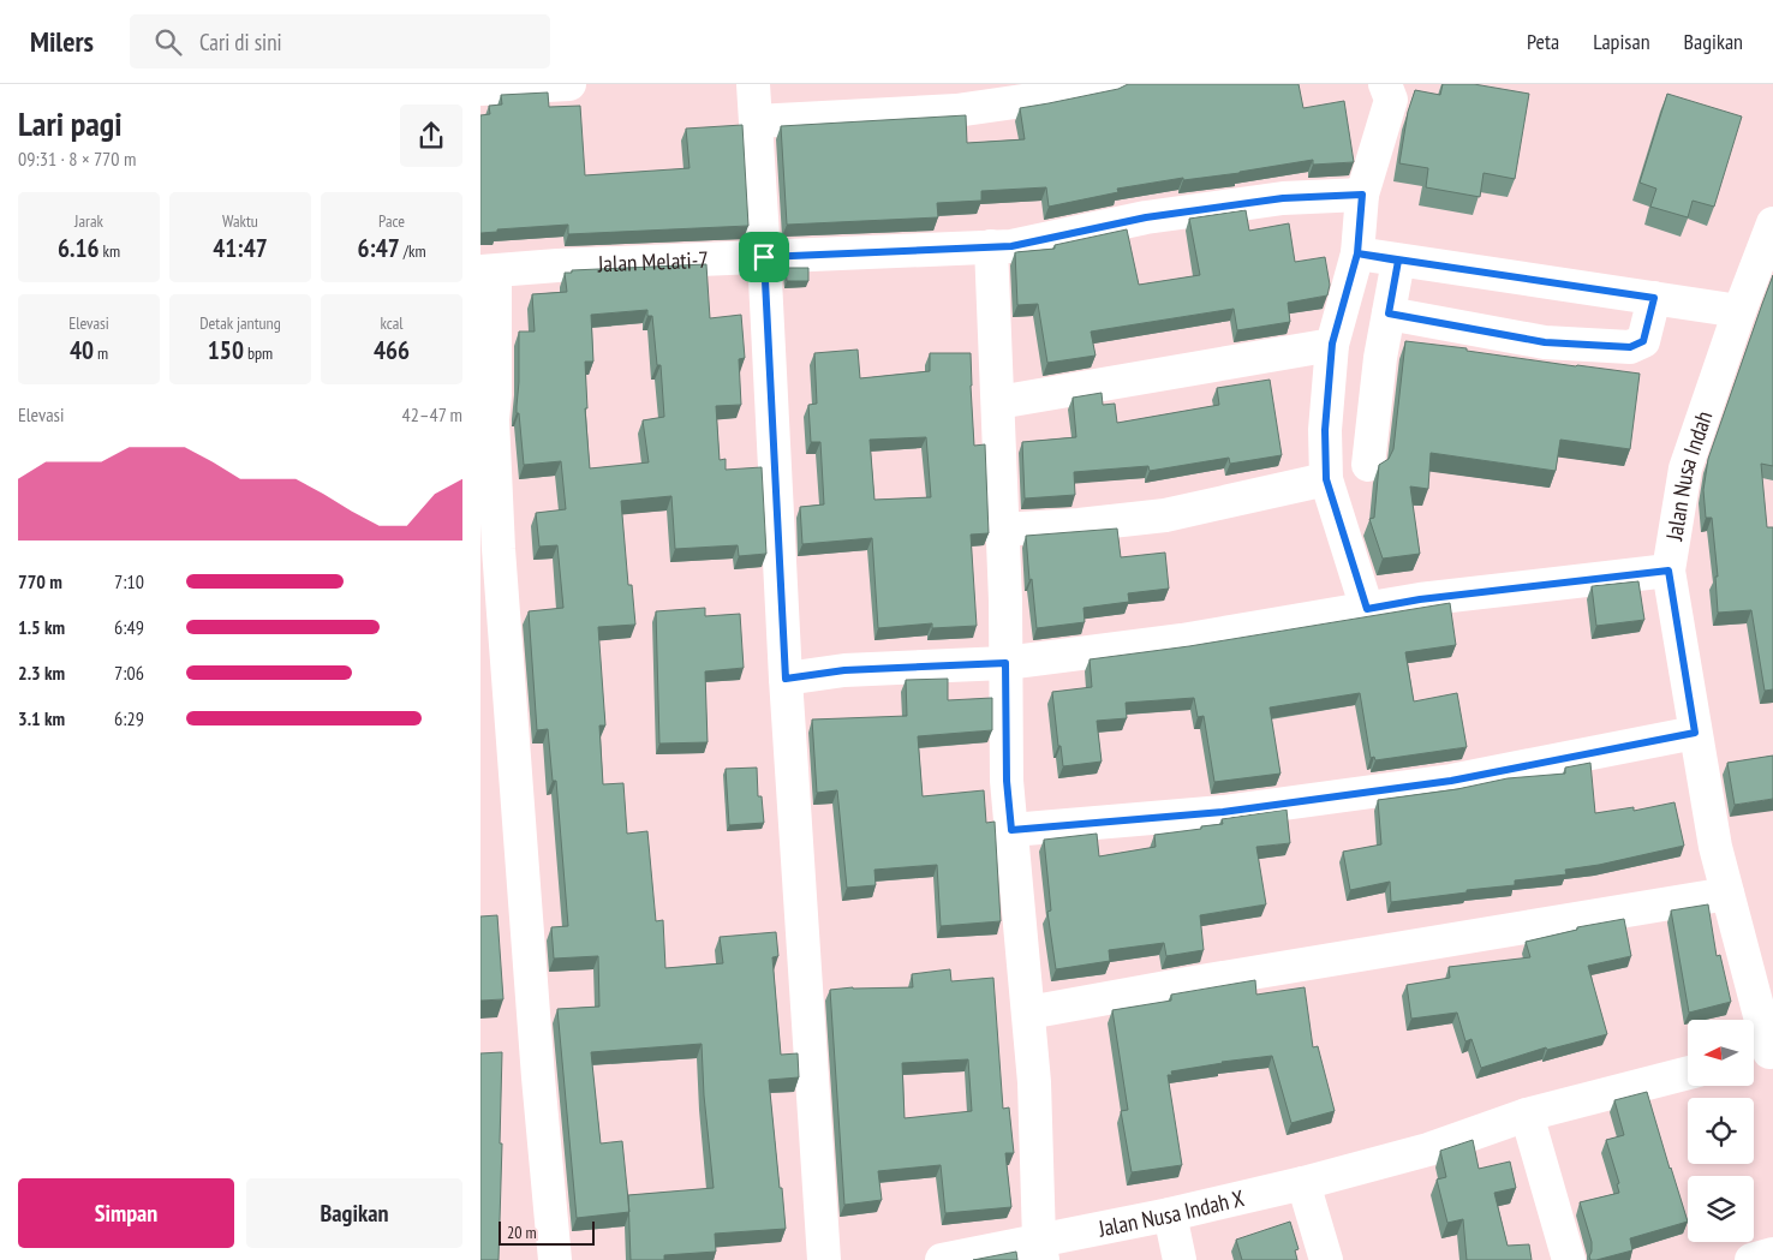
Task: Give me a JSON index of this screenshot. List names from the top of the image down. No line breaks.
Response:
{"streets":{"street":["Jalan Melati-7","Jalan Nusa Indah","Jalan Nusa Indah X"]},"scale_bar":"20 m","north":"left","page":{"header":"Milers","search":"Cari di sini","nav":["Peta","Lapisan","Bagikan"],"heading":["Lari pagi","09:31 · 8 × 770 m"],"stats":[["Jarak","6.16 km"],["Waktu","41:47"],["Pace","6:47 /km"],["Elevasi","40 m"],["Detak jantung","150 bpm"],["kcal","466"]],"chart":["Elevasi","42–47 m"],"list":[{"name":"770 m","note":"7:10"},{"name":"1.5 km","note":"6:49"},{"name":"2.3 km","note":"7:06"},{"name":"3.1 km","note":"6:29"}],"buttons":["Simpan","Bagikan"],"scale":"20 m"}}
